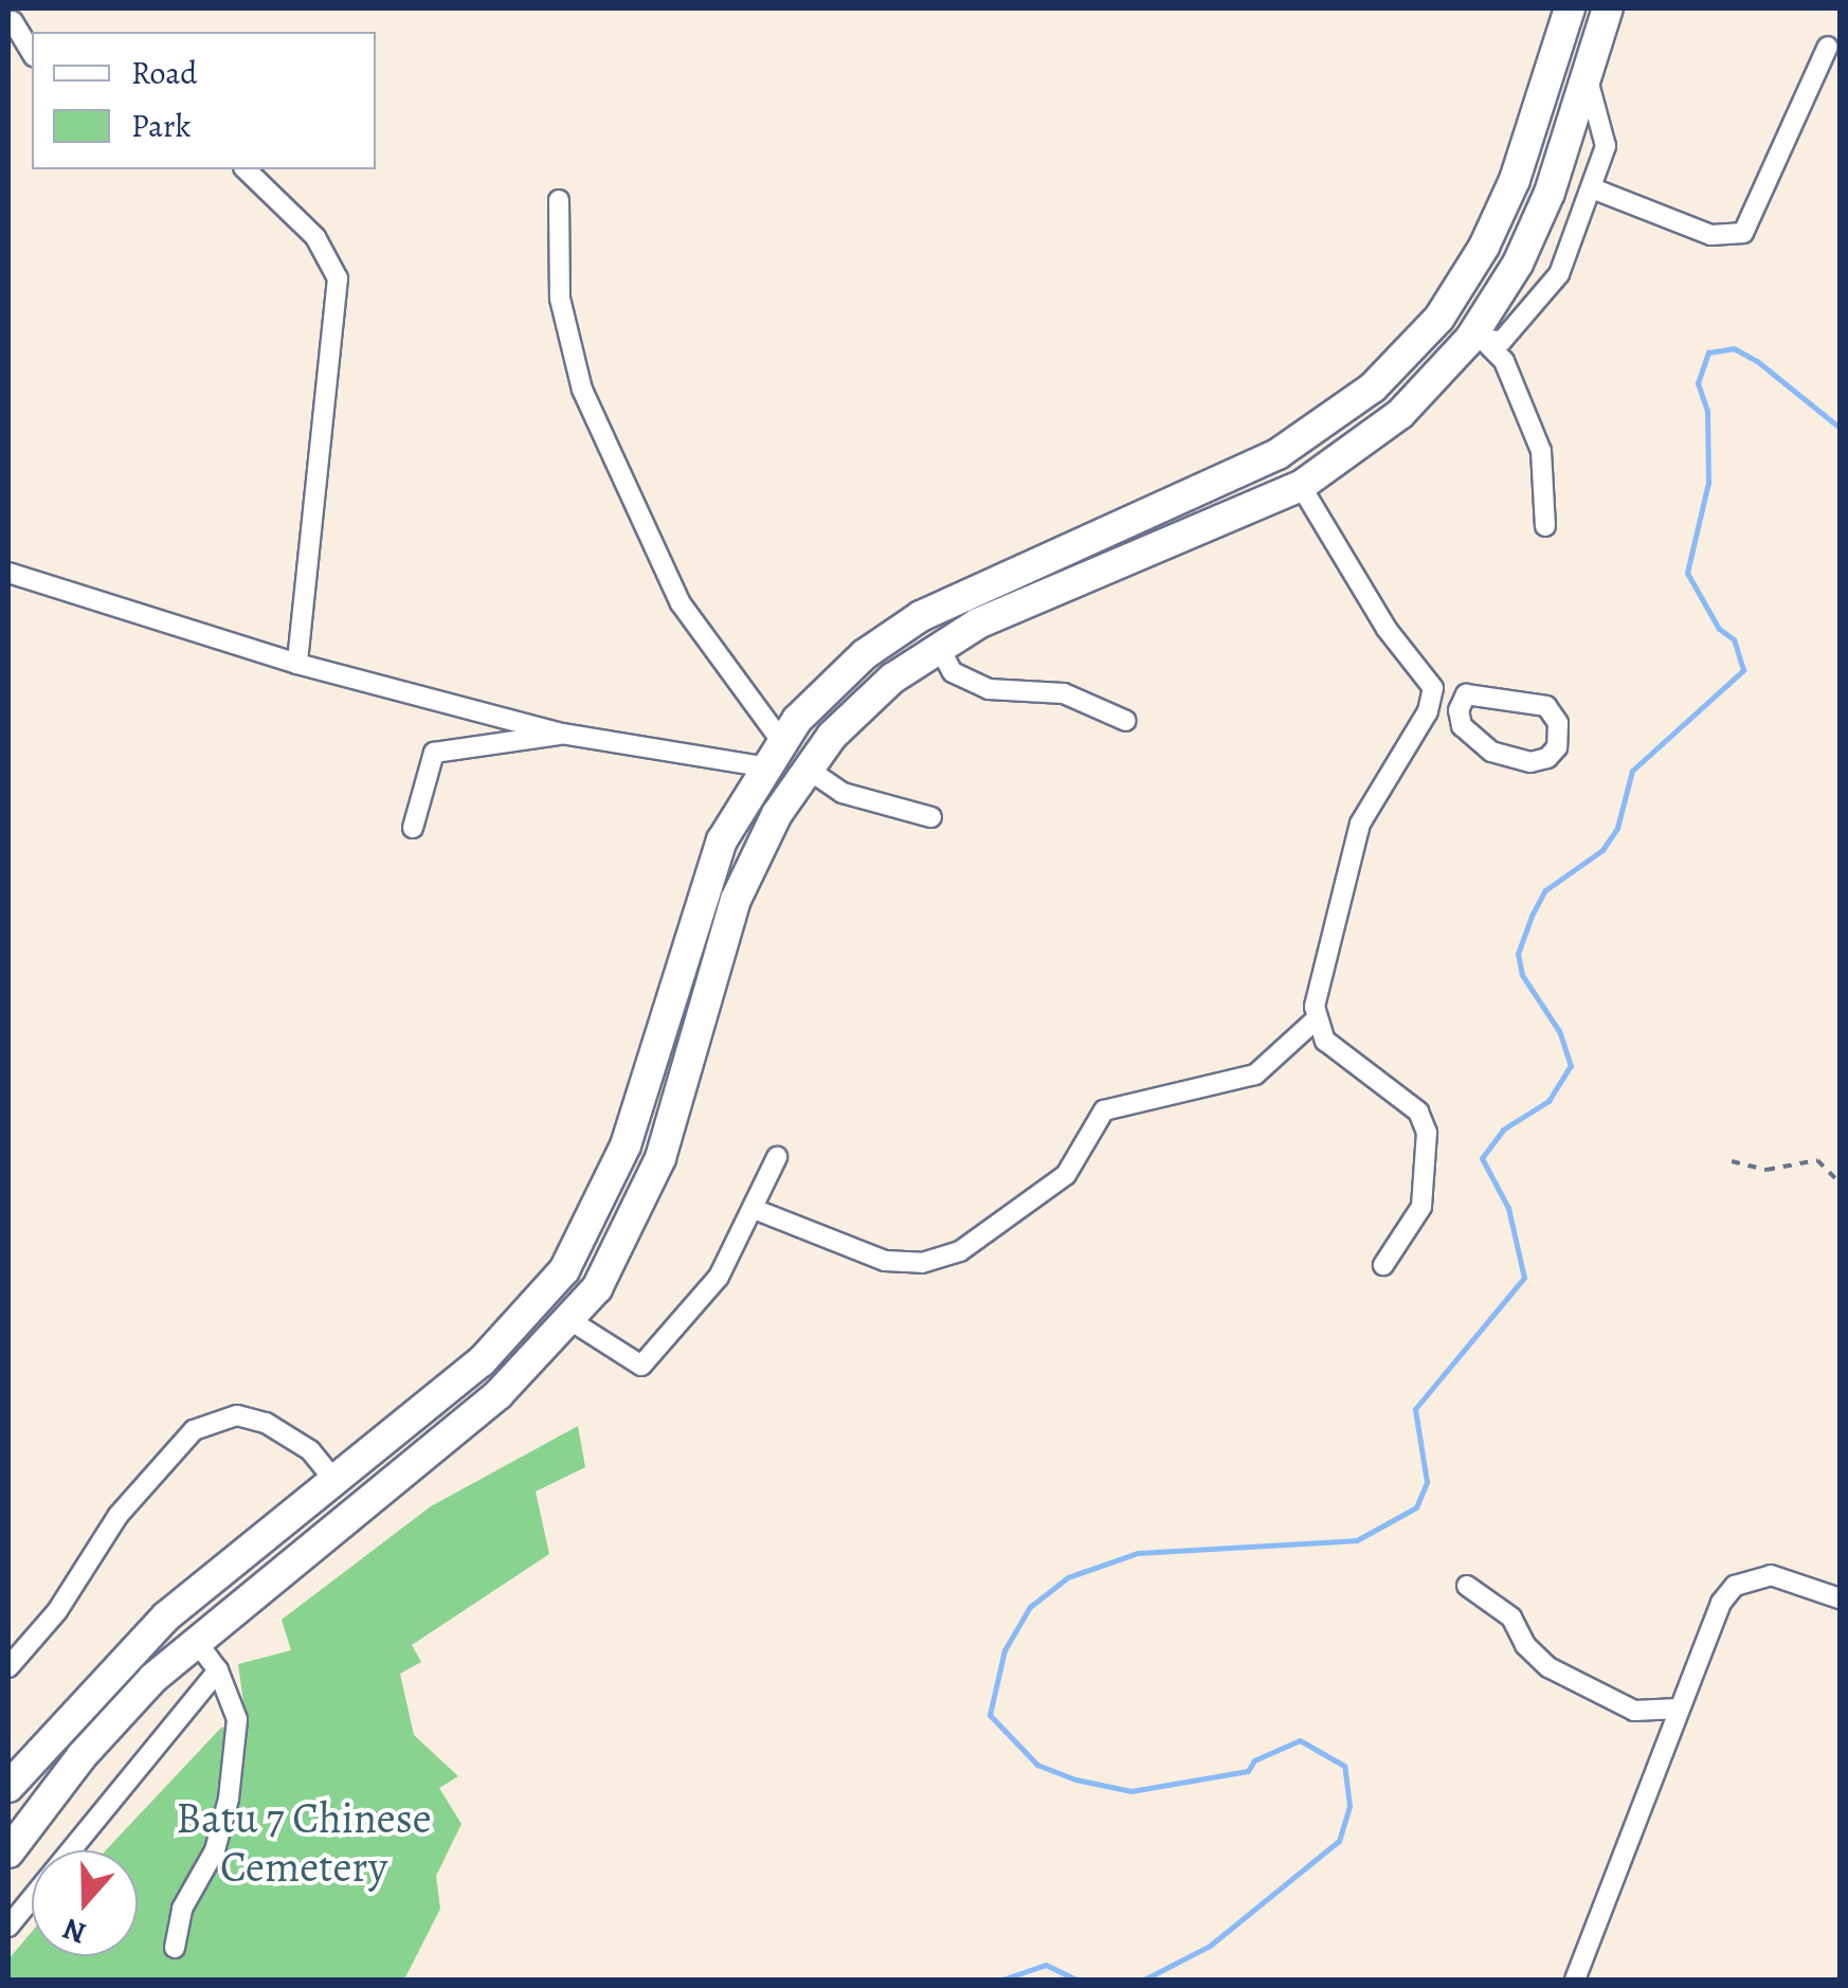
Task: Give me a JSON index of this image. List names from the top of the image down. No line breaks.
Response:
{"parks":["Batu 7 Chinese Cemetery"],"legend":["Road","Park"],"north":"bottom"}
